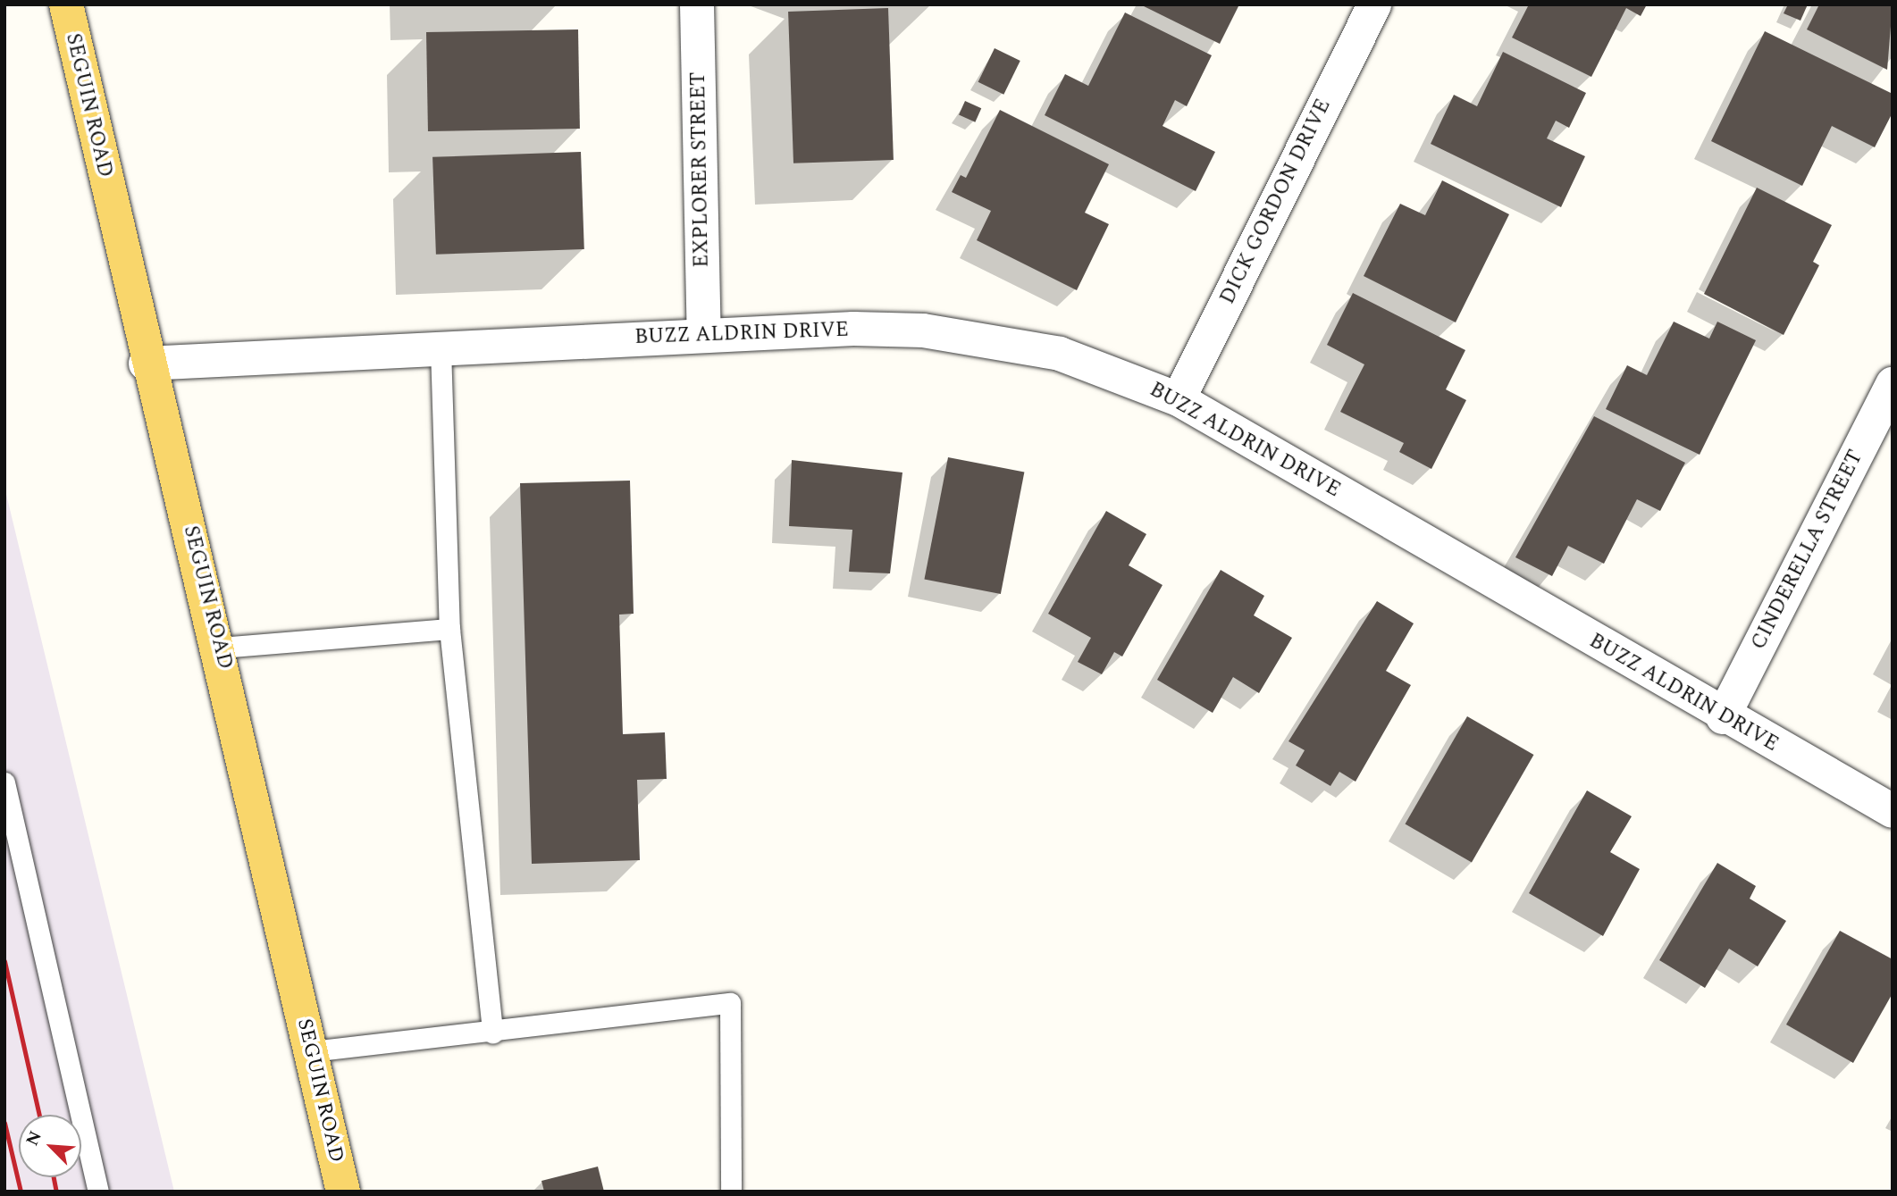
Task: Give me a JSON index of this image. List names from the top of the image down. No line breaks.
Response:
{"streets":{"main road":["SEGUIN ROAD"],"street":["EXPLORER STREET","DICK GORDON DRIVE","BUZZ ALDRIN DRIVE","CINDERELLA STREET"]},"crossings":[["SEGUIN ROAD","BUZZ ALDRIN DRIVE"],["EXPLORER STREET","BUZZ ALDRIN DRIVE"],["DICK GORDON DRIVE","BUZZ ALDRIN DRIVE"],["BUZZ ALDRIN DRIVE","CINDERELLA STREET"]],"north":"top left"}
